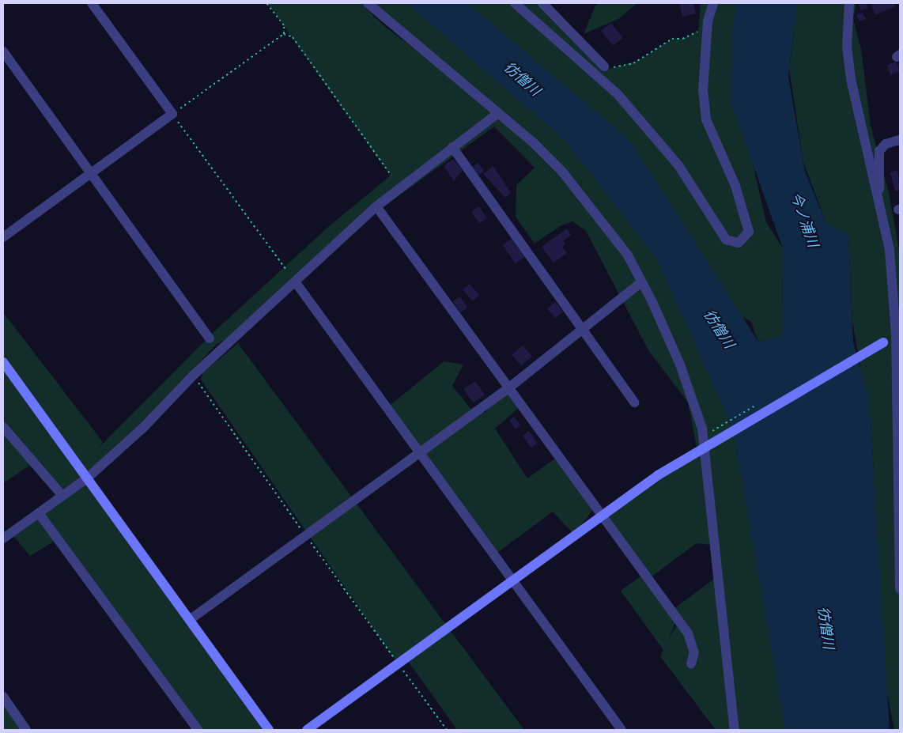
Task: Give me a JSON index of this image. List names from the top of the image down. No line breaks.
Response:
{"water":["彷僧川","今ノ浦川"]}
